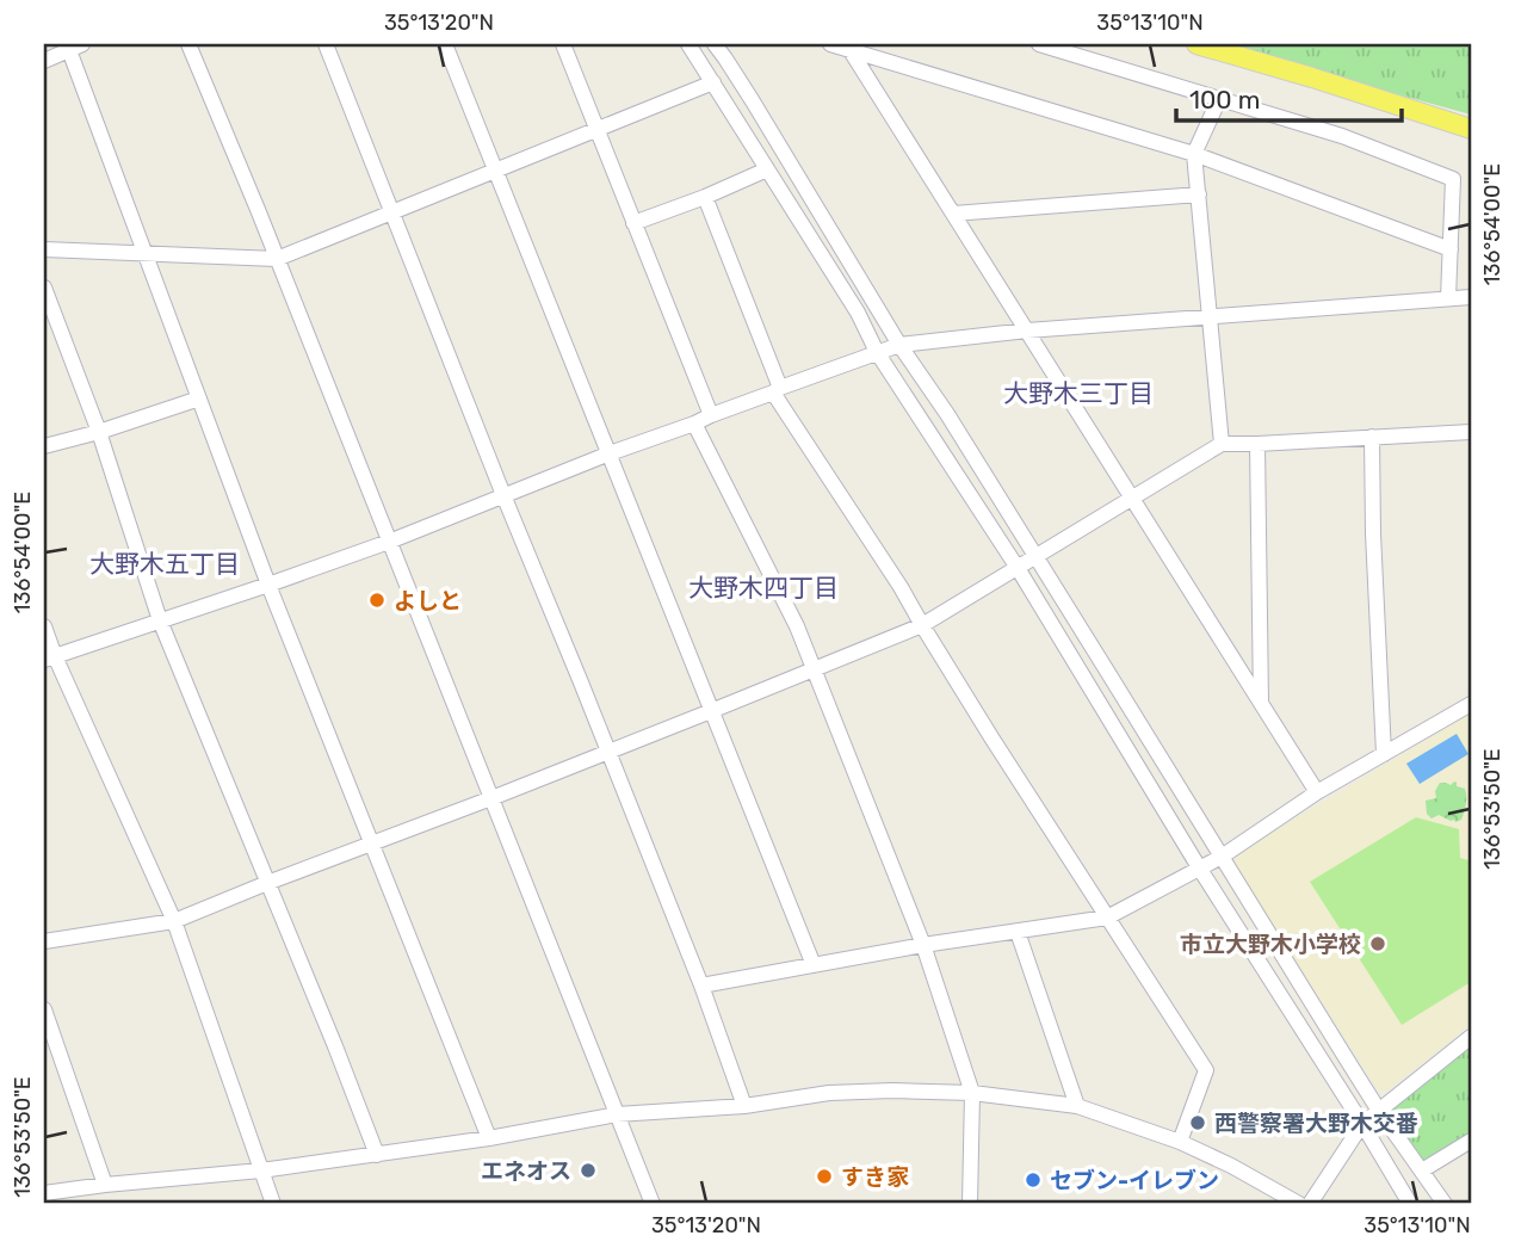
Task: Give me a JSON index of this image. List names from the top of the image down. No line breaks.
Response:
{"districts":["大野木三丁目","大野木五丁目","大野木四丁目"],"places":["よしと","市立大野木小学校","西警察署大野木交番","エネオス","すき家","セブン-イレブン"],"scale_bar":"100 m","coordinates":["35°13'20\"N","35°13'10\"N","136°54'00\"E","136°53'50\"E"]}
